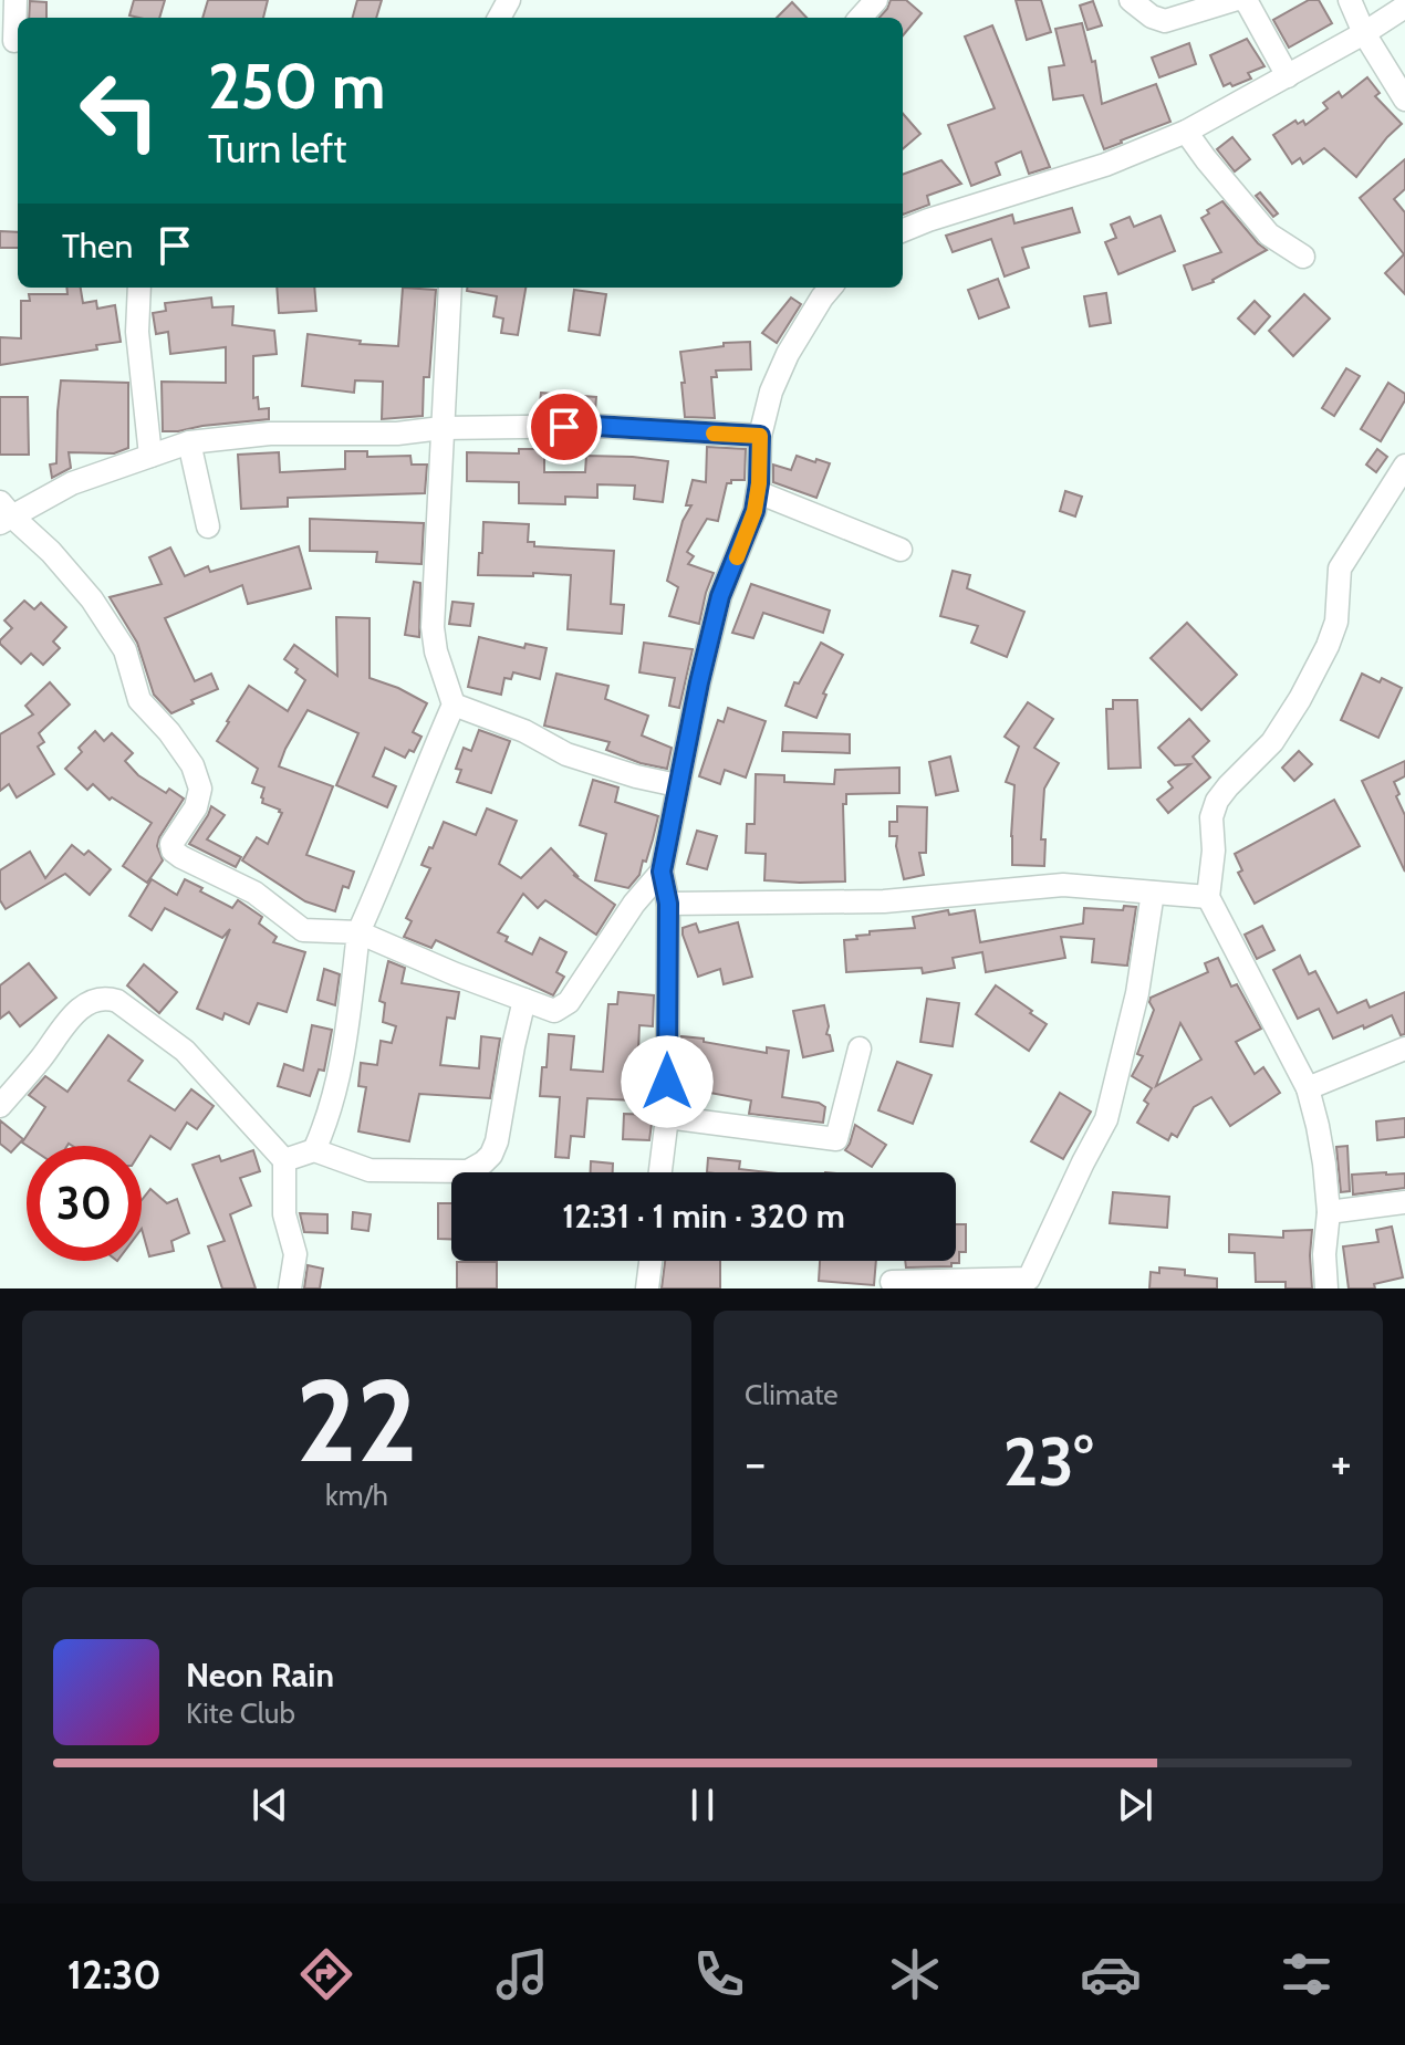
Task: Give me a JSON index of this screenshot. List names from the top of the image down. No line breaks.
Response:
{"page":{"turn":["250 m","Turn left"],"then":"Then","limit":"30","trip":"12:31 · 1 min · 320 m","tile":[["22","km/h"],"Climate"],"heat":["−","23°","+"],"song":["Neon Rain","Kite Club"],"tabs":"12:30"}}
